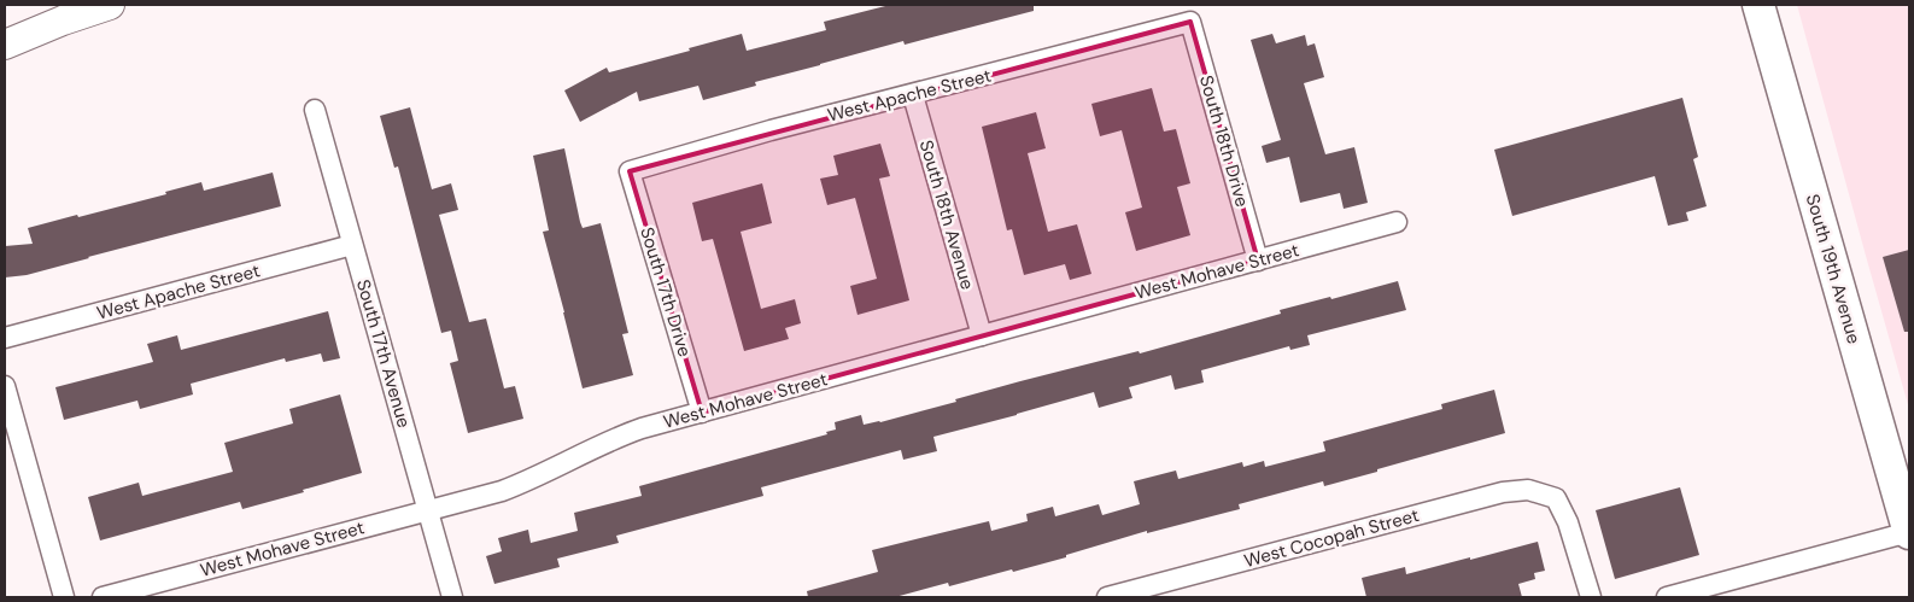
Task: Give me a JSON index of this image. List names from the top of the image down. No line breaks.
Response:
{"streets":{"main road":["South 19th Avenue"],"street":["West Apache Street","South 18th Drive","South 18th Avenue","West Mohave Street","South 17th Drive","South 17th Avenue","West Cocopah Street"]},"crossings":[["West Apache Street","South 18th Drive"],["West Apache Street","South 18th Avenue"],["West Apache Street","South 17th Drive"],["West Apache Street","South 17th Avenue"],["South 18th Drive","West Mohave Street"],["South 18th Avenue","West Mohave Street"],["West Mohave Street","South 17th Drive"],["West Mohave Street","South 17th Avenue"]]}
